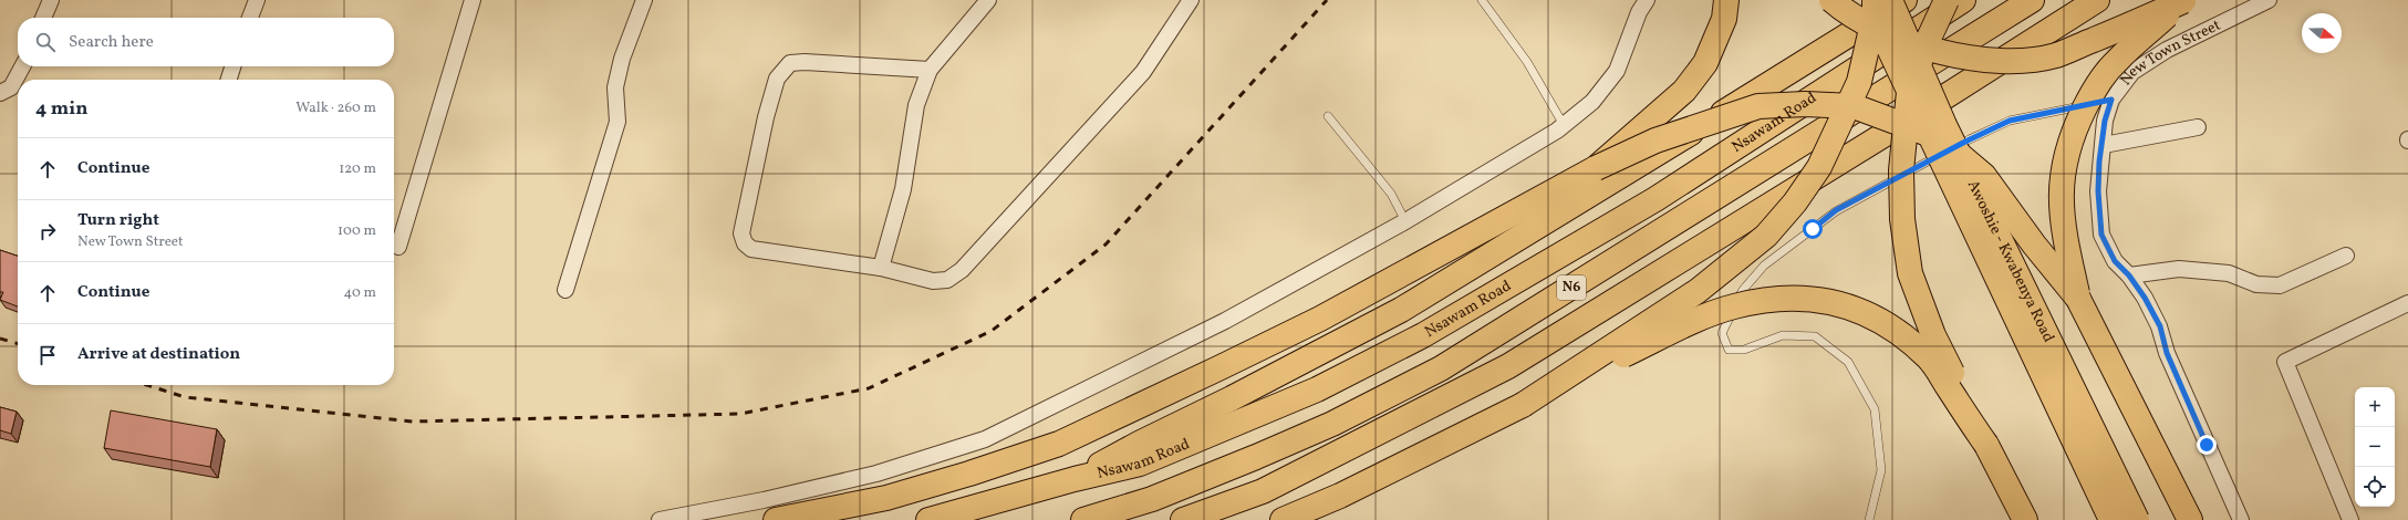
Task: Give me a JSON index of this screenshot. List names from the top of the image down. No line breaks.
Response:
{"streets":{"main road":["Nsawam Road","Awoshie - Kwabenya Road","N6"],"street":["New Town Street"]},"north":"right","page":{"search":"Search here","heading":["4 min","Walk · 260 m"],"list":[["Continue","120 m"],["Turn right","New Town Street","100 m"],["Continue","40 m"],"Arrive at destination"],"map_buttons":["+","−"]}}
